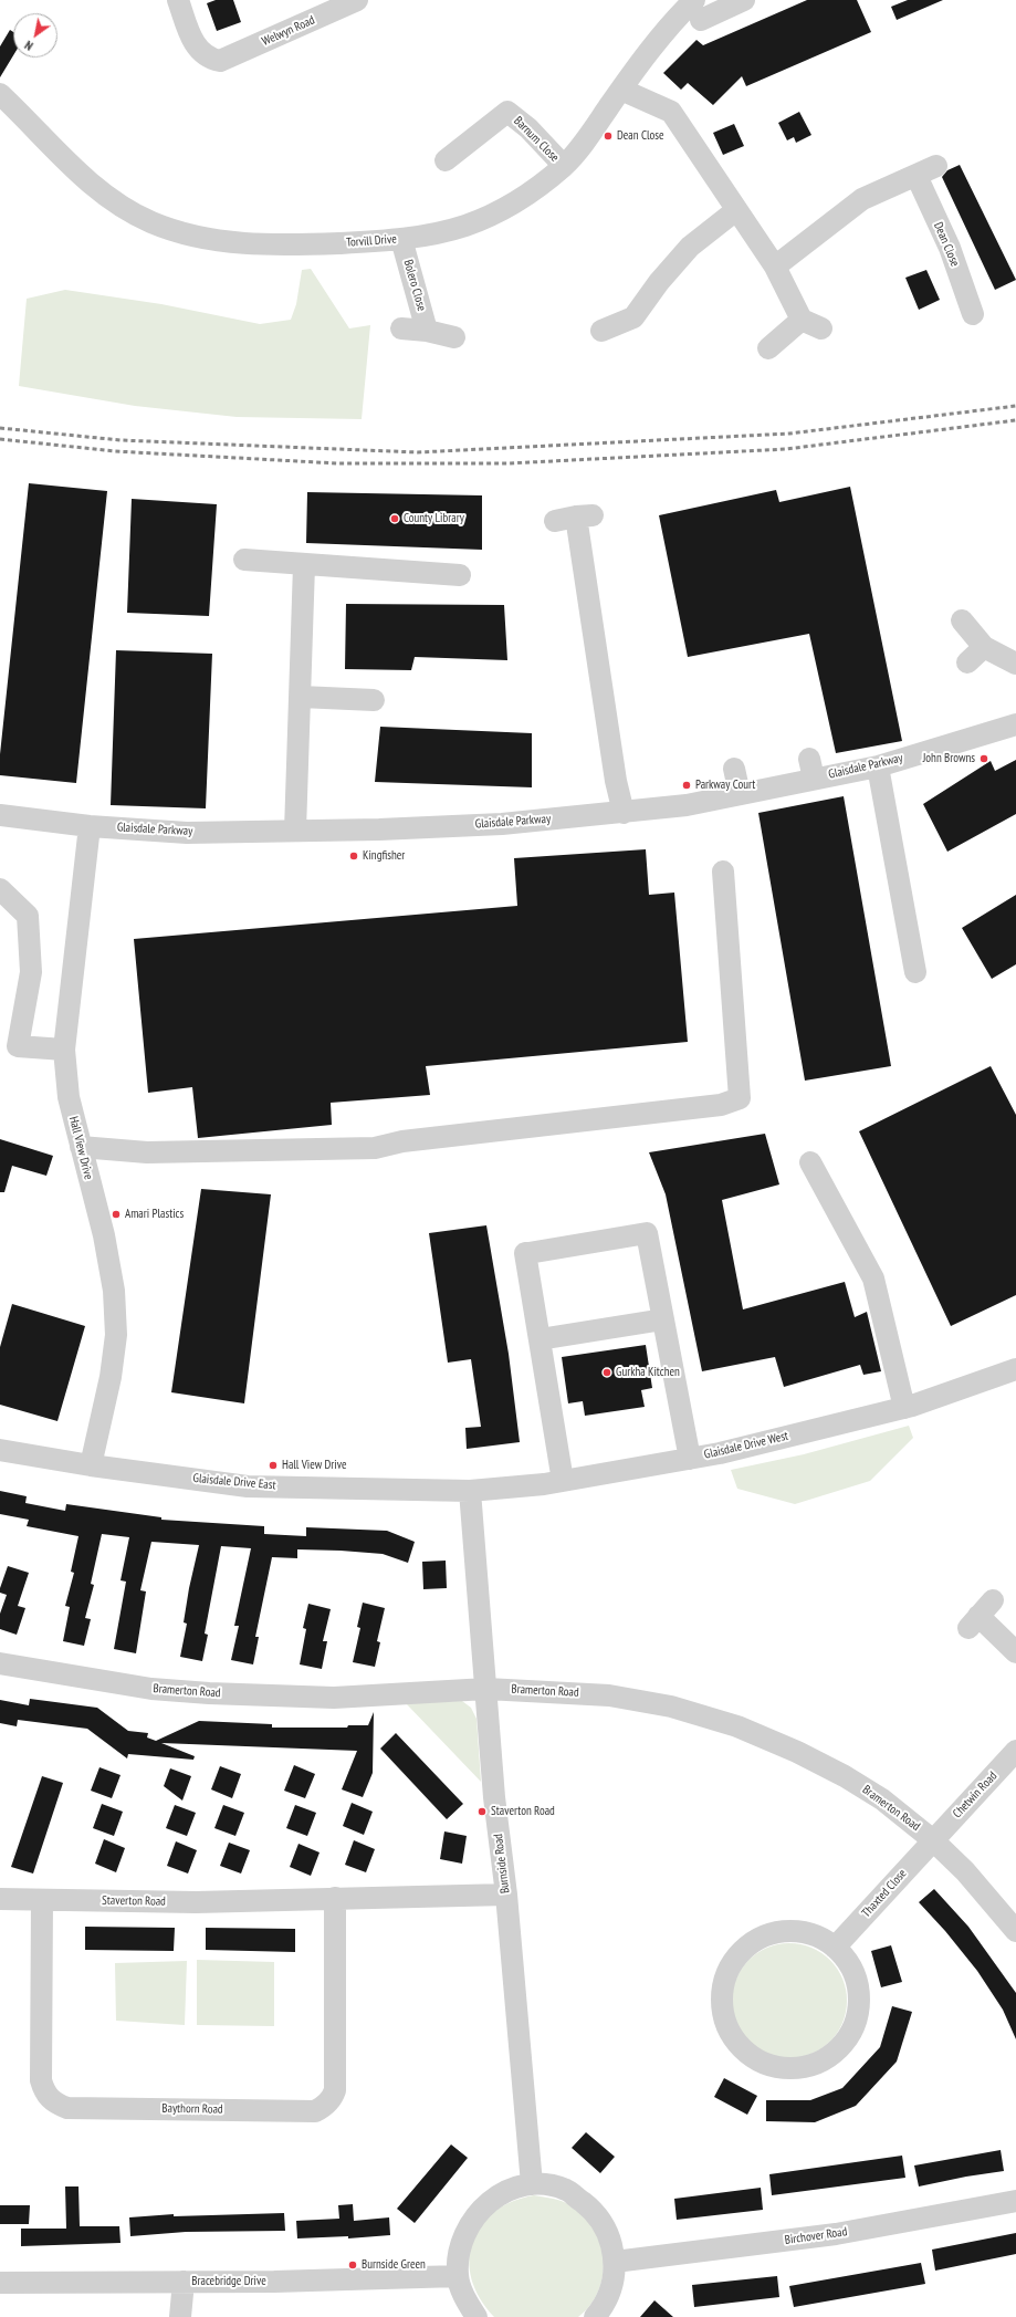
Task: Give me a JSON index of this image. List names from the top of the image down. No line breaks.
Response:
{"streets":{"street":["Welwyn Road","Barnum Close","Torvill Drive","Dean Close","Bolero Close","Glaisdale Parkway","Hall View Drive","Glaisdale Drive West","Glaisdale Drive East","Bramerton Road","Chetwin Road","Burnside Road","Thaxted Close","Staverton Road","Baythorn Road","Birchover Road","Bracebridge Drive"]},"crossings":[["Barnum Close","Torvill Drive"],["Torvill Drive","Bolero Close"],["Glaisdale Parkway","Hall View Drive"],["Hall View Drive","Glaisdale Drive East"],["Glaisdale Drive West","Glaisdale Drive East"],["Glaisdale Drive West","Burnside Road"],["Glaisdale Drive East","Burnside Road"],["Bramerton Road","Chetwin Road"],["Bramerton Road","Burnside Road"],["Bramerton Road","Thaxted Close"],["Chetwin Road","Thaxted Close"],["Burnside Road","Staverton Road"],["Staverton Road","Baythorn Road"]],"places":["Dean Close","County Library","John Browns","Parkway Court","Kingfisher","Amari Plastics","Gurkha Kitchen","Hall View Drive","Staverton Road","Burnside Green"],"north":"bottom left"}
